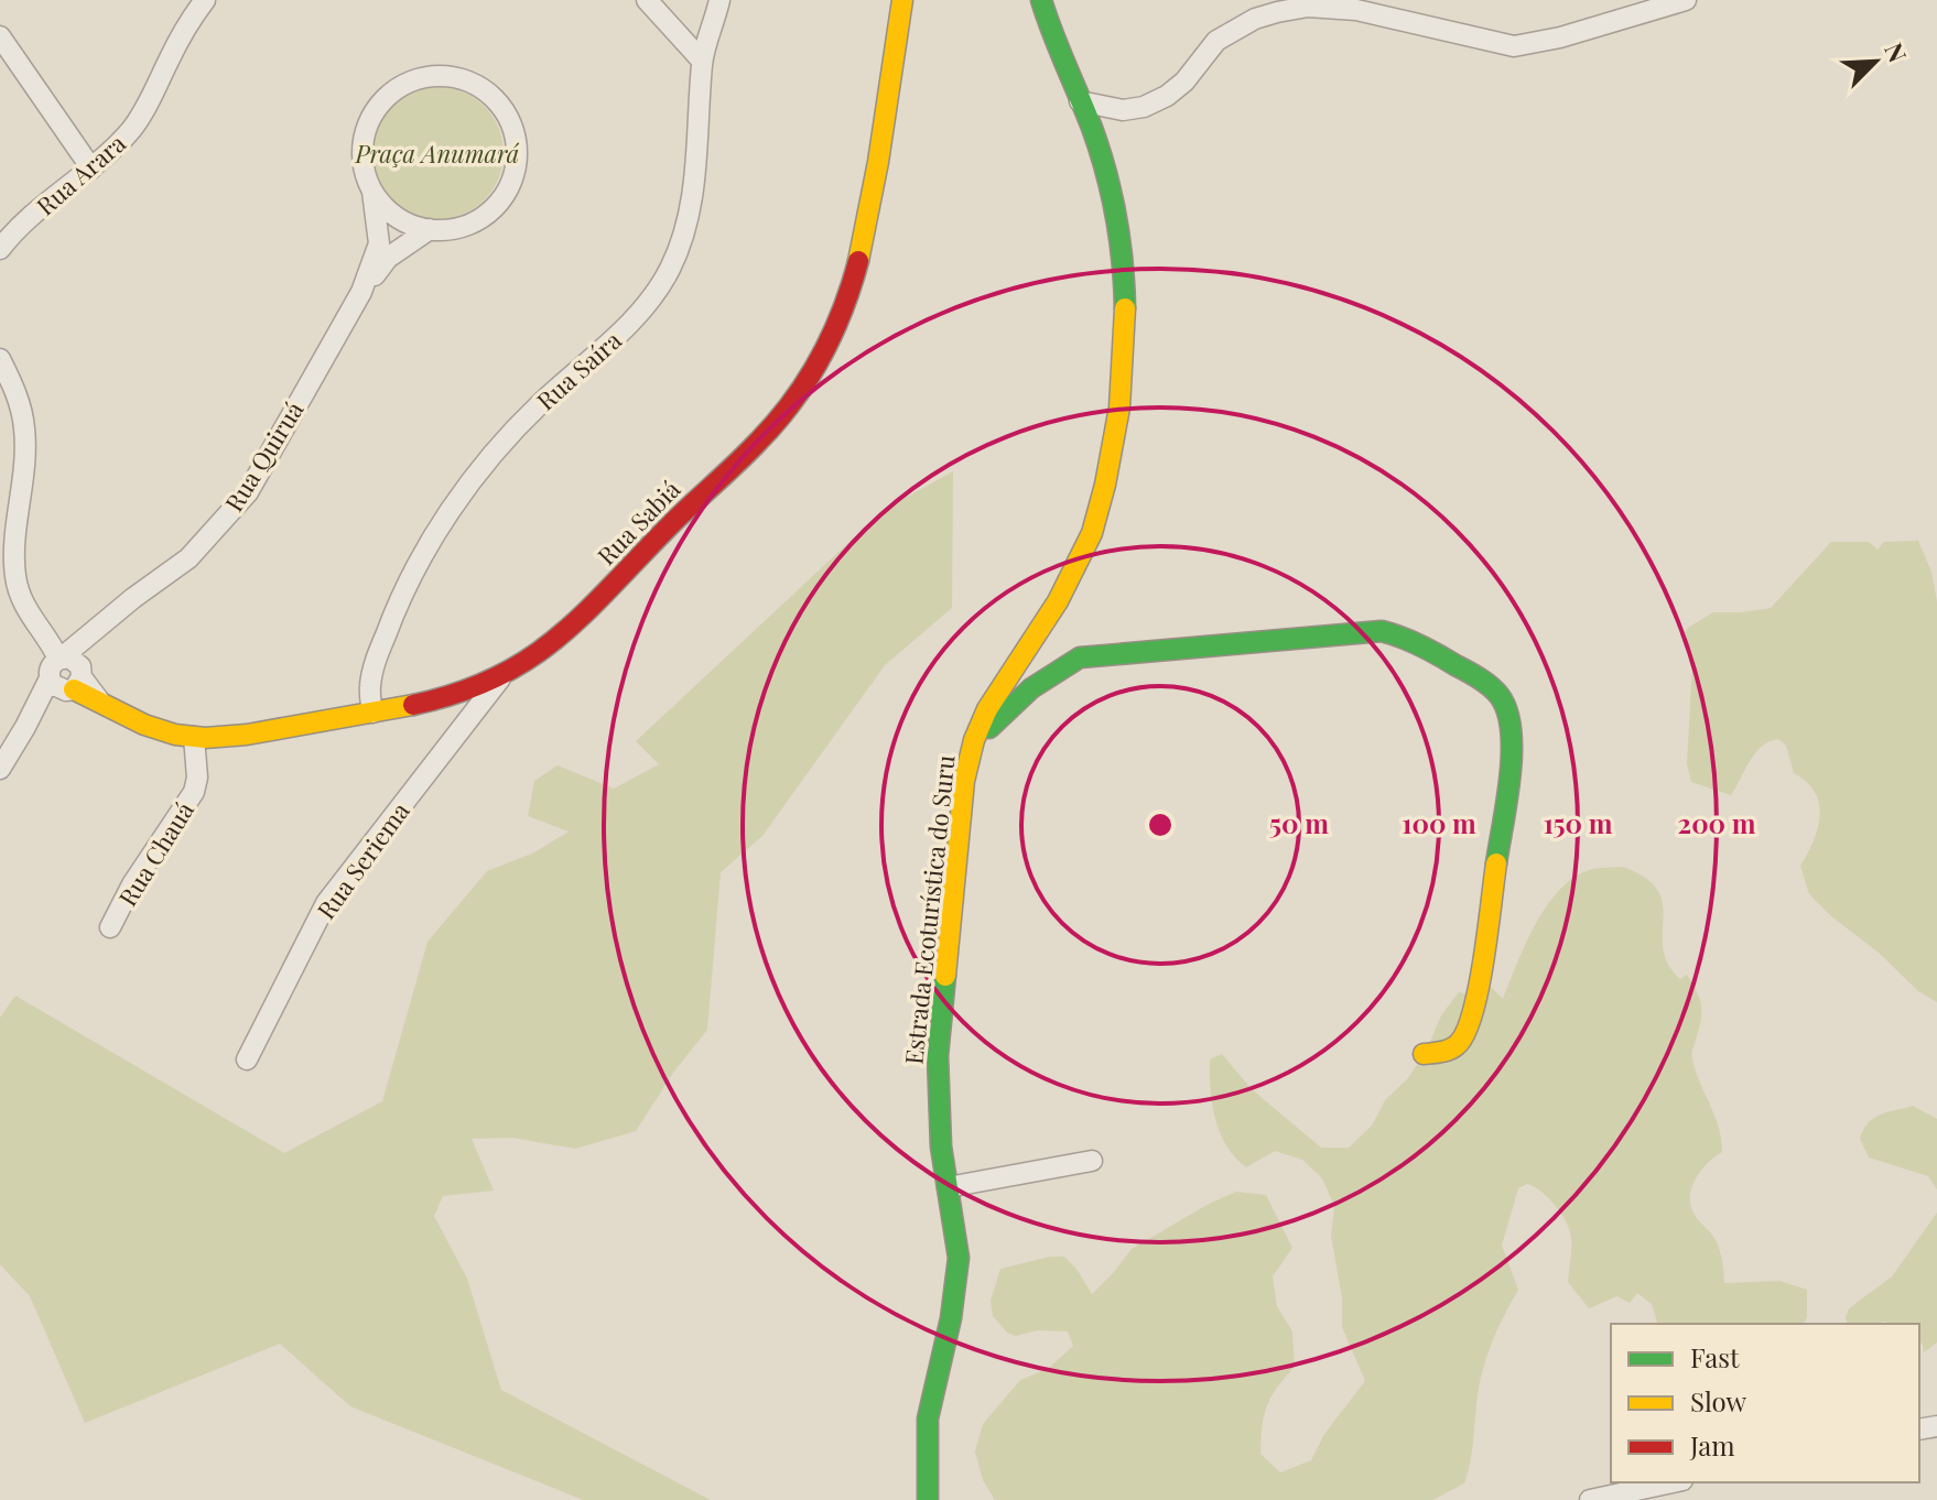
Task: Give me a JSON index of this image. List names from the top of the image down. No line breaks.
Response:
{"streets":{"street":["Rua Arara","Rua Saíra","Rua Quiruá","Rua Sabiá","Rua Chauá","Rua Seriema","Estrada Ecoturística do Suru"]},"crossings":[["Rua Saíra","Rua Sabiá"],["Rua Quiruá","Rua Sabiá"],["Rua Sabiá","Rua Chauá"],["Rua Sabiá","Rua Seriema"]],"parks":["Praça Anumará"],"legend":["Fast","Slow","Jam"],"north":"top right","rings":["50 m","100 m","150 m","200 m"]}
